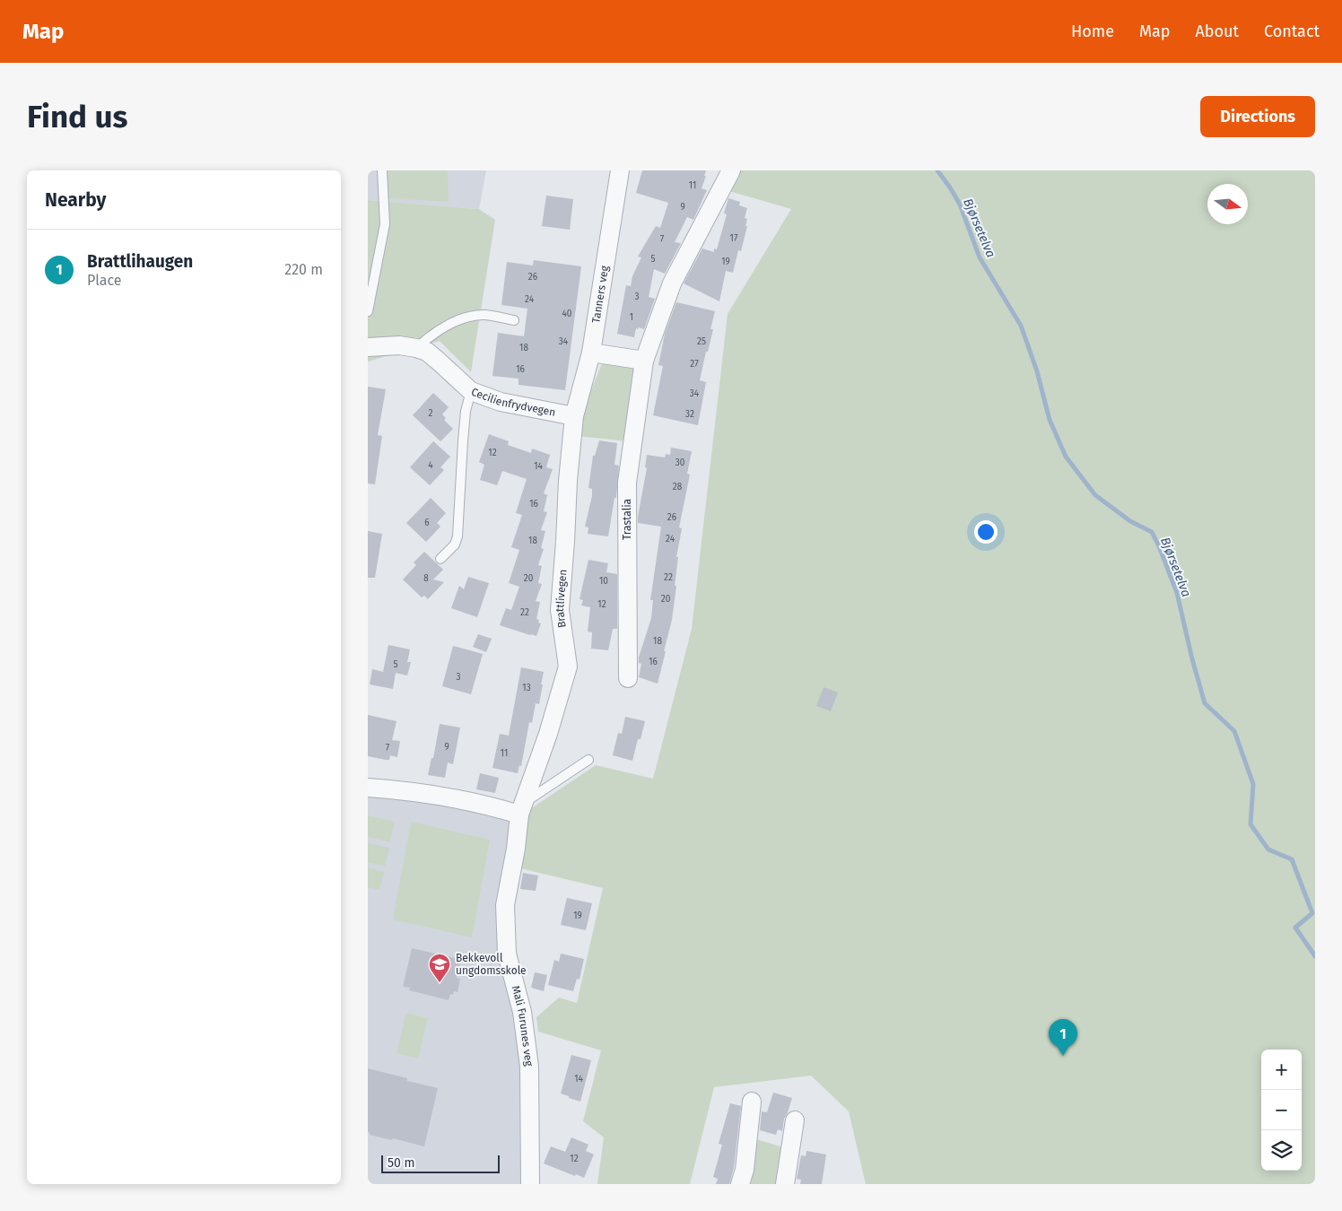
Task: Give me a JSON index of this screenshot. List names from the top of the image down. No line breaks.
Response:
{"streets":{"street":["Tanners veg","Cecilienfrydvegen","Trastalia","Brattlivegen","Mali Furunes veg"]},"crossings":[["Tanners veg","Cecilienfrydvegen"],["Tanners veg","Brattlivegen"],["Cecilienfrydvegen","Brattlivegen"],["Brattlivegen","Mali Furunes veg"]],"water":["Bjørsetelva"],"places":{"school or university":["Bekkevoll ungdomsskole"]},"house_numbers":["11","9","17","7","5","19","26","3","24","40","1","34","25","18","27","16","34","2","32","12","30","4","14","28","16","26","6","24","18","22","8","20","10","20","12","22","18","16","5","3","13","9","7","11","19","14","12"],"scale_bar":"50 m","north":"right","page":{"header":"Map","nav":["Home","Map","About","Contact"],"buttons":"Directions","title":"Find us","heading":"Nearby","list":[{"mark":"1","name":"Brattlihaugen","note":"Place","value":"220 m"}],"pins":"1","map_buttons":["+","−"],"scale":"50 m"}}
